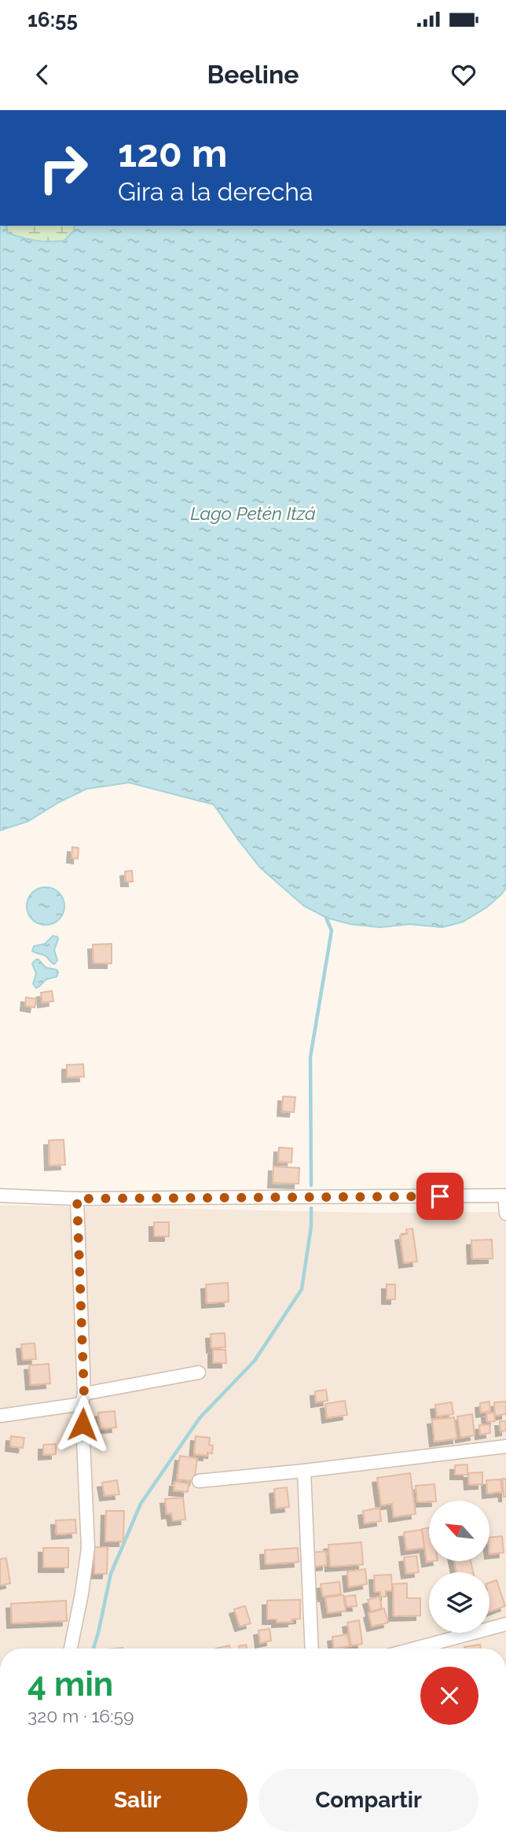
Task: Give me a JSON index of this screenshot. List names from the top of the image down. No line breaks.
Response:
{"water":["Lago Petén Itzá"],"north":"top left","page":{"status":"16:55","header":"Beeline","turn":["120 m","Gira a la derecha"],"heading":["4 min","320 m · 16:59"],"buttons":["Salir","Compartir"]}}
